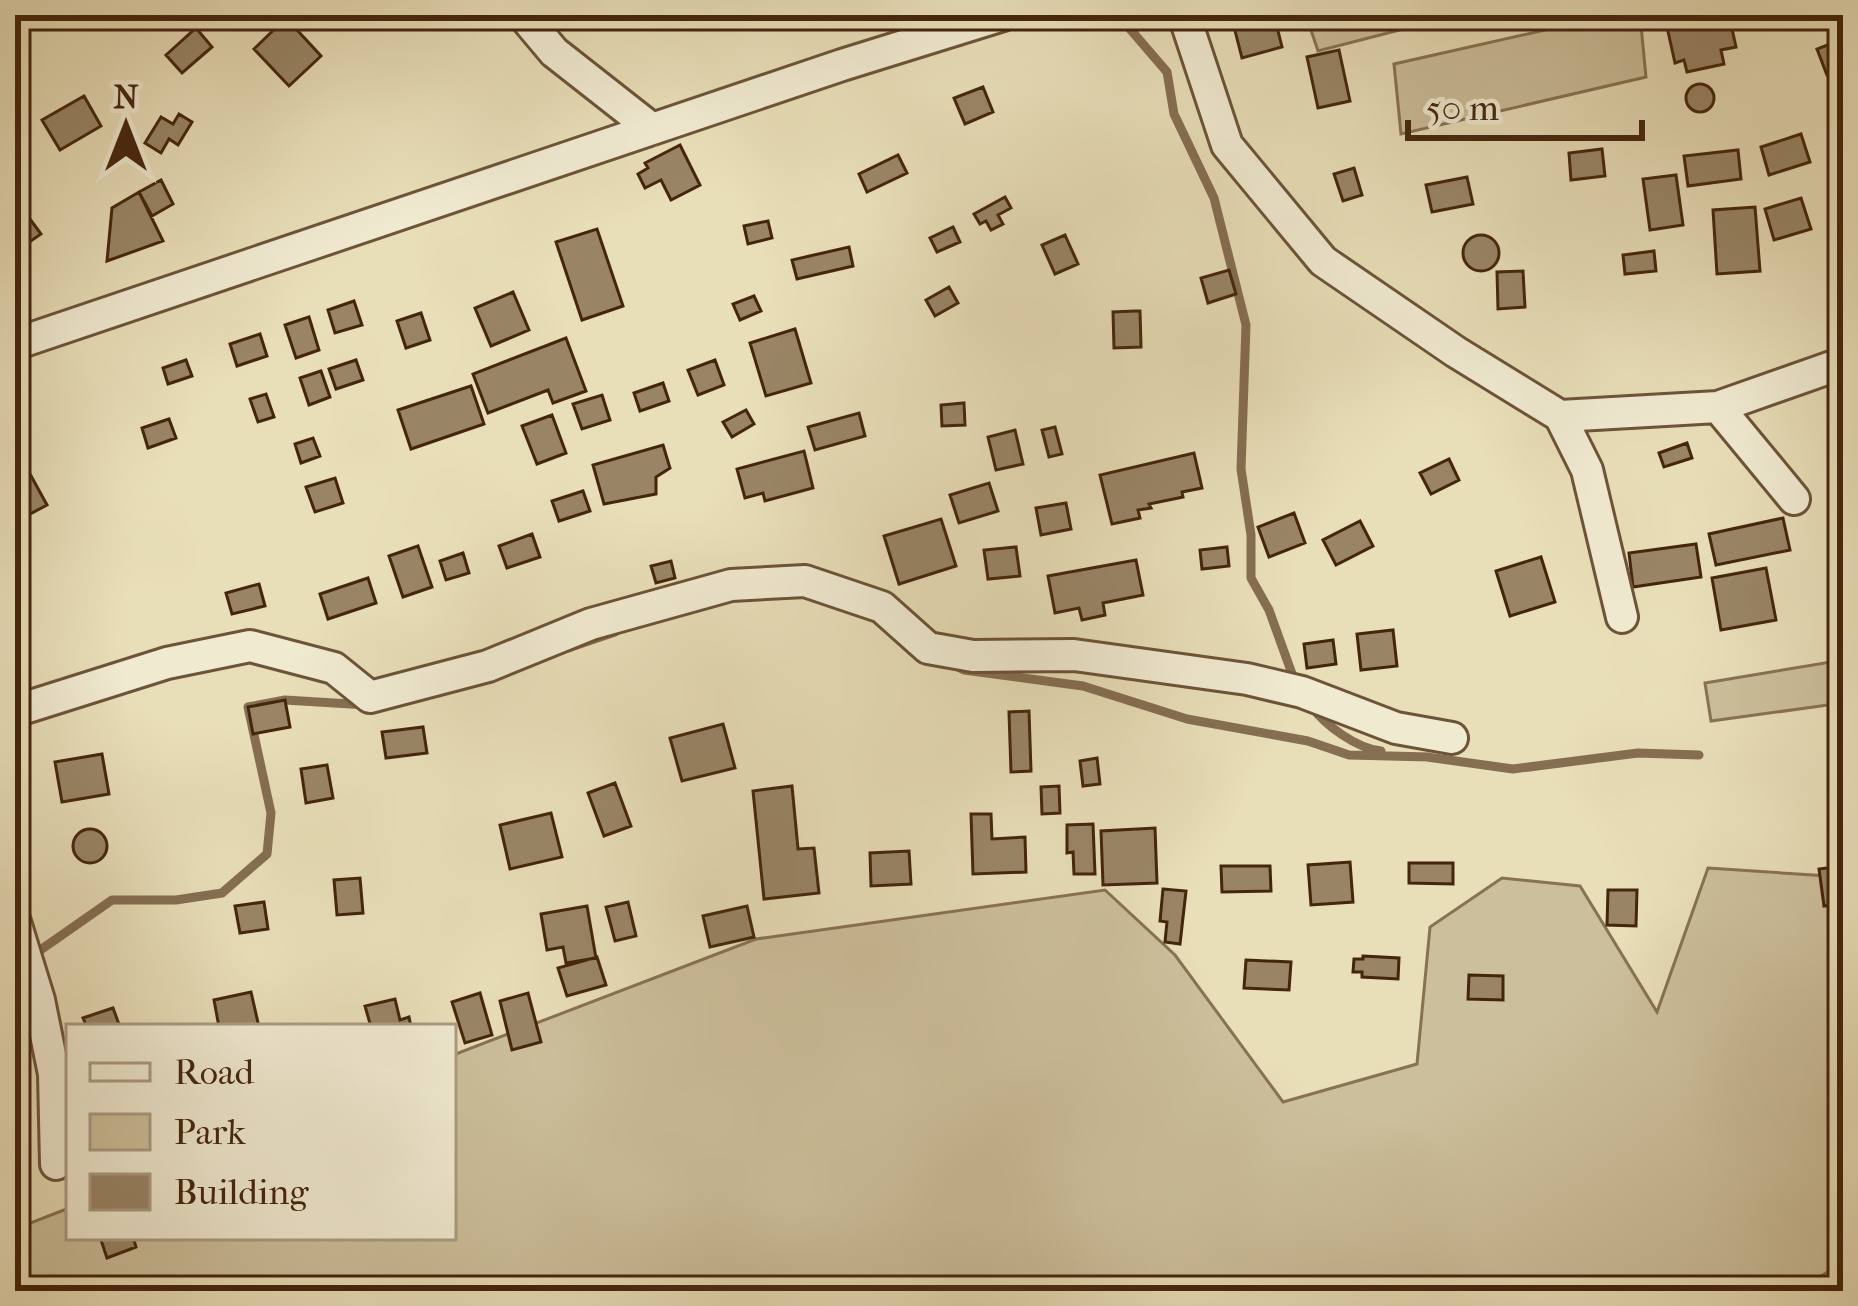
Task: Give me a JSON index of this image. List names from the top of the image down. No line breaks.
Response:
{"legend":["Road","Park","Building"],"scale_bar":"50 m","north":"top"}
